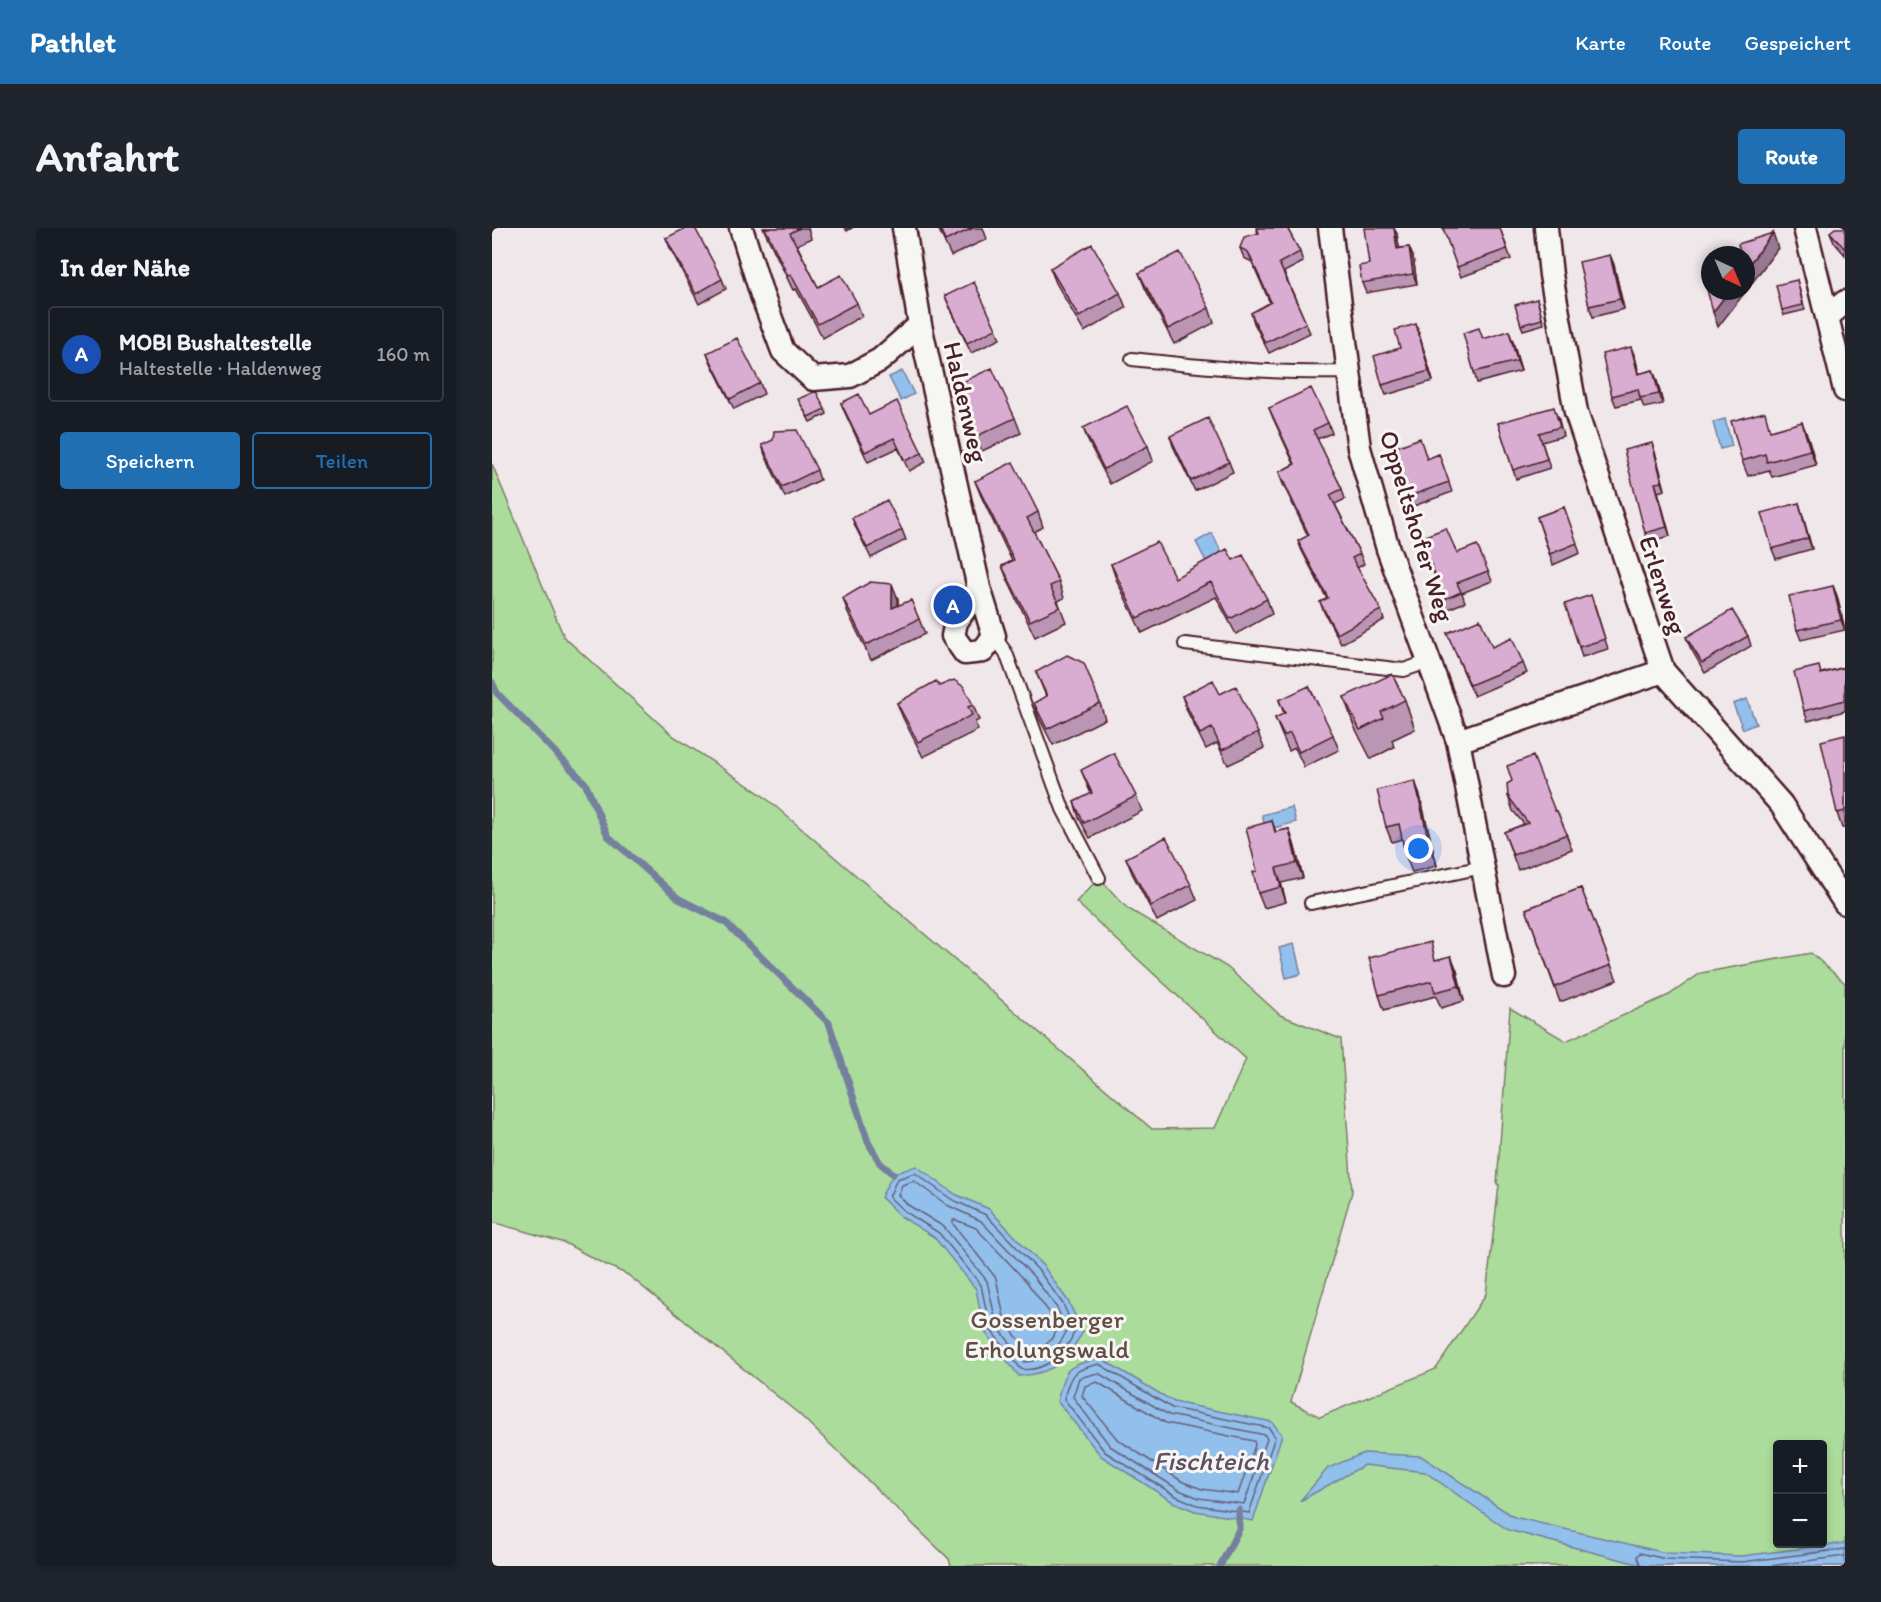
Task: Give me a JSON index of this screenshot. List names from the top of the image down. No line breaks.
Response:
{"streets":{"street":["Haldenweg","Oppeltshofer Weg","Erlenweg"]},"water":["Fischteich"],"parks":["Gossenberger Erholungswald"],"north":"bottom right","page":{"header":"Pathlet","nav":["Karte","Route","Gespeichert"],"buttons":["Route",["Speichern","Teilen"]],"title":"Anfahrt","heading":"In der Nähe","list":[{"mark":"A","name":"MOBI Bushaltestelle","note":"Haltestelle · Haldenweg","value":"160 m"}],"pins":"A","map_buttons":["+","−"]}}
